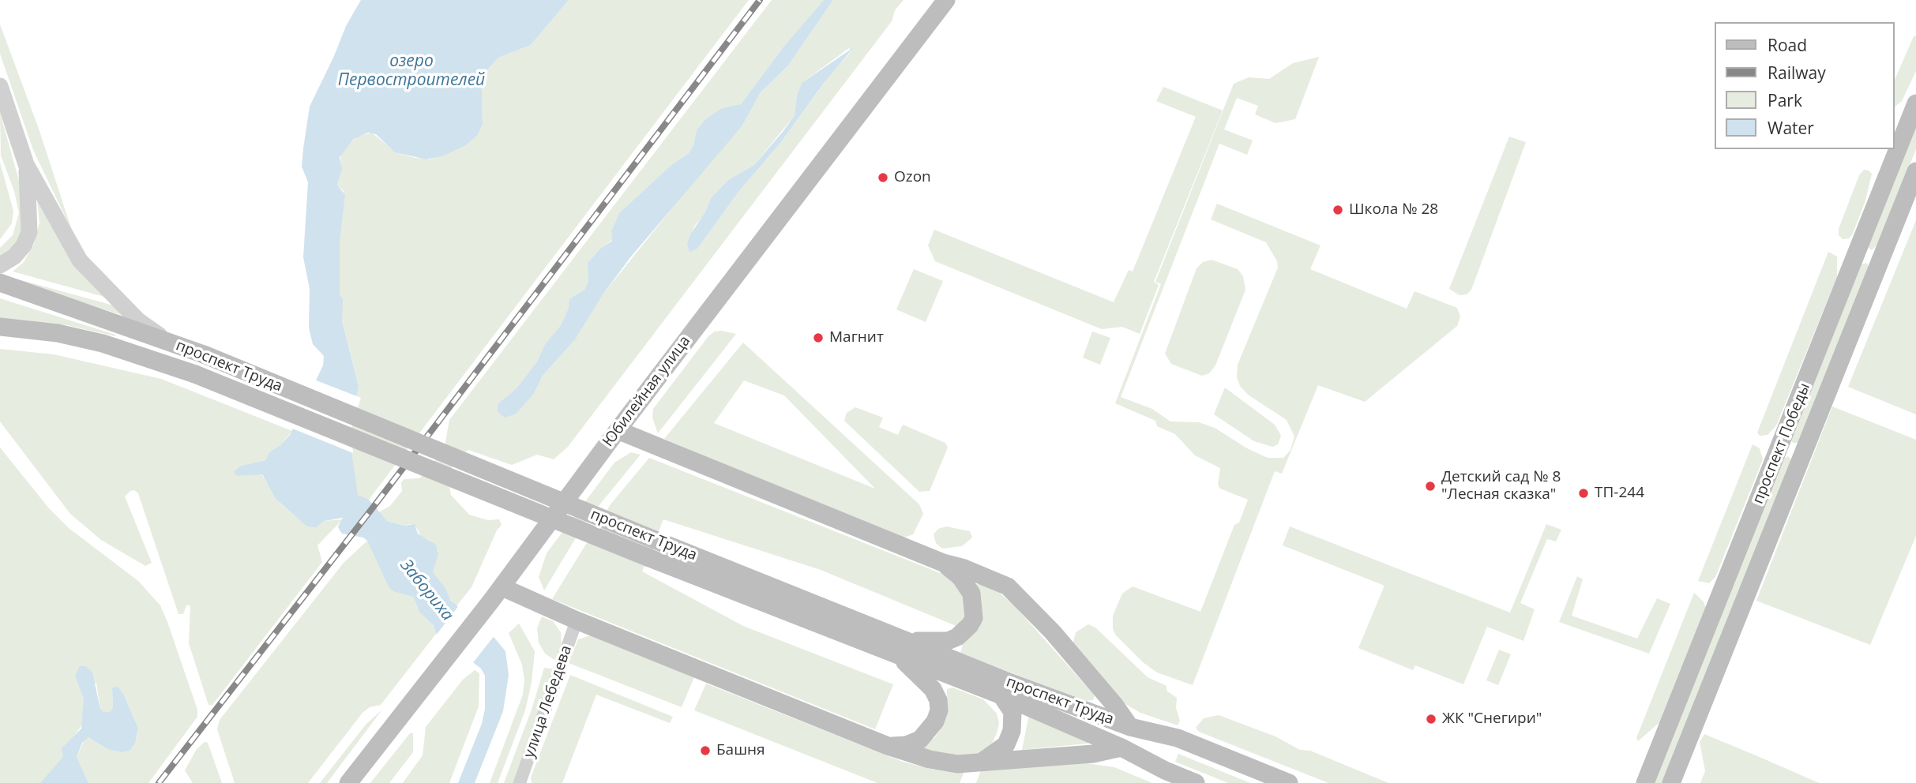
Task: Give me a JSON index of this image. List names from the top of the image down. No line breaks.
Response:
{"streets":{"main road":["проспект Труда","Юбилейная улица","проспект Победы"],"street":["улица Лебедева"]},"water":["озеро Первостроителей","Забориха"],"places":["Ozon","Школа № 28","Магнит","Детский сад № 8 \"Лесная сказка\"","ТП-244","ЖК \"Снегири\"","Башня"],"legend":["Road","Railway","Park","Water"]}
